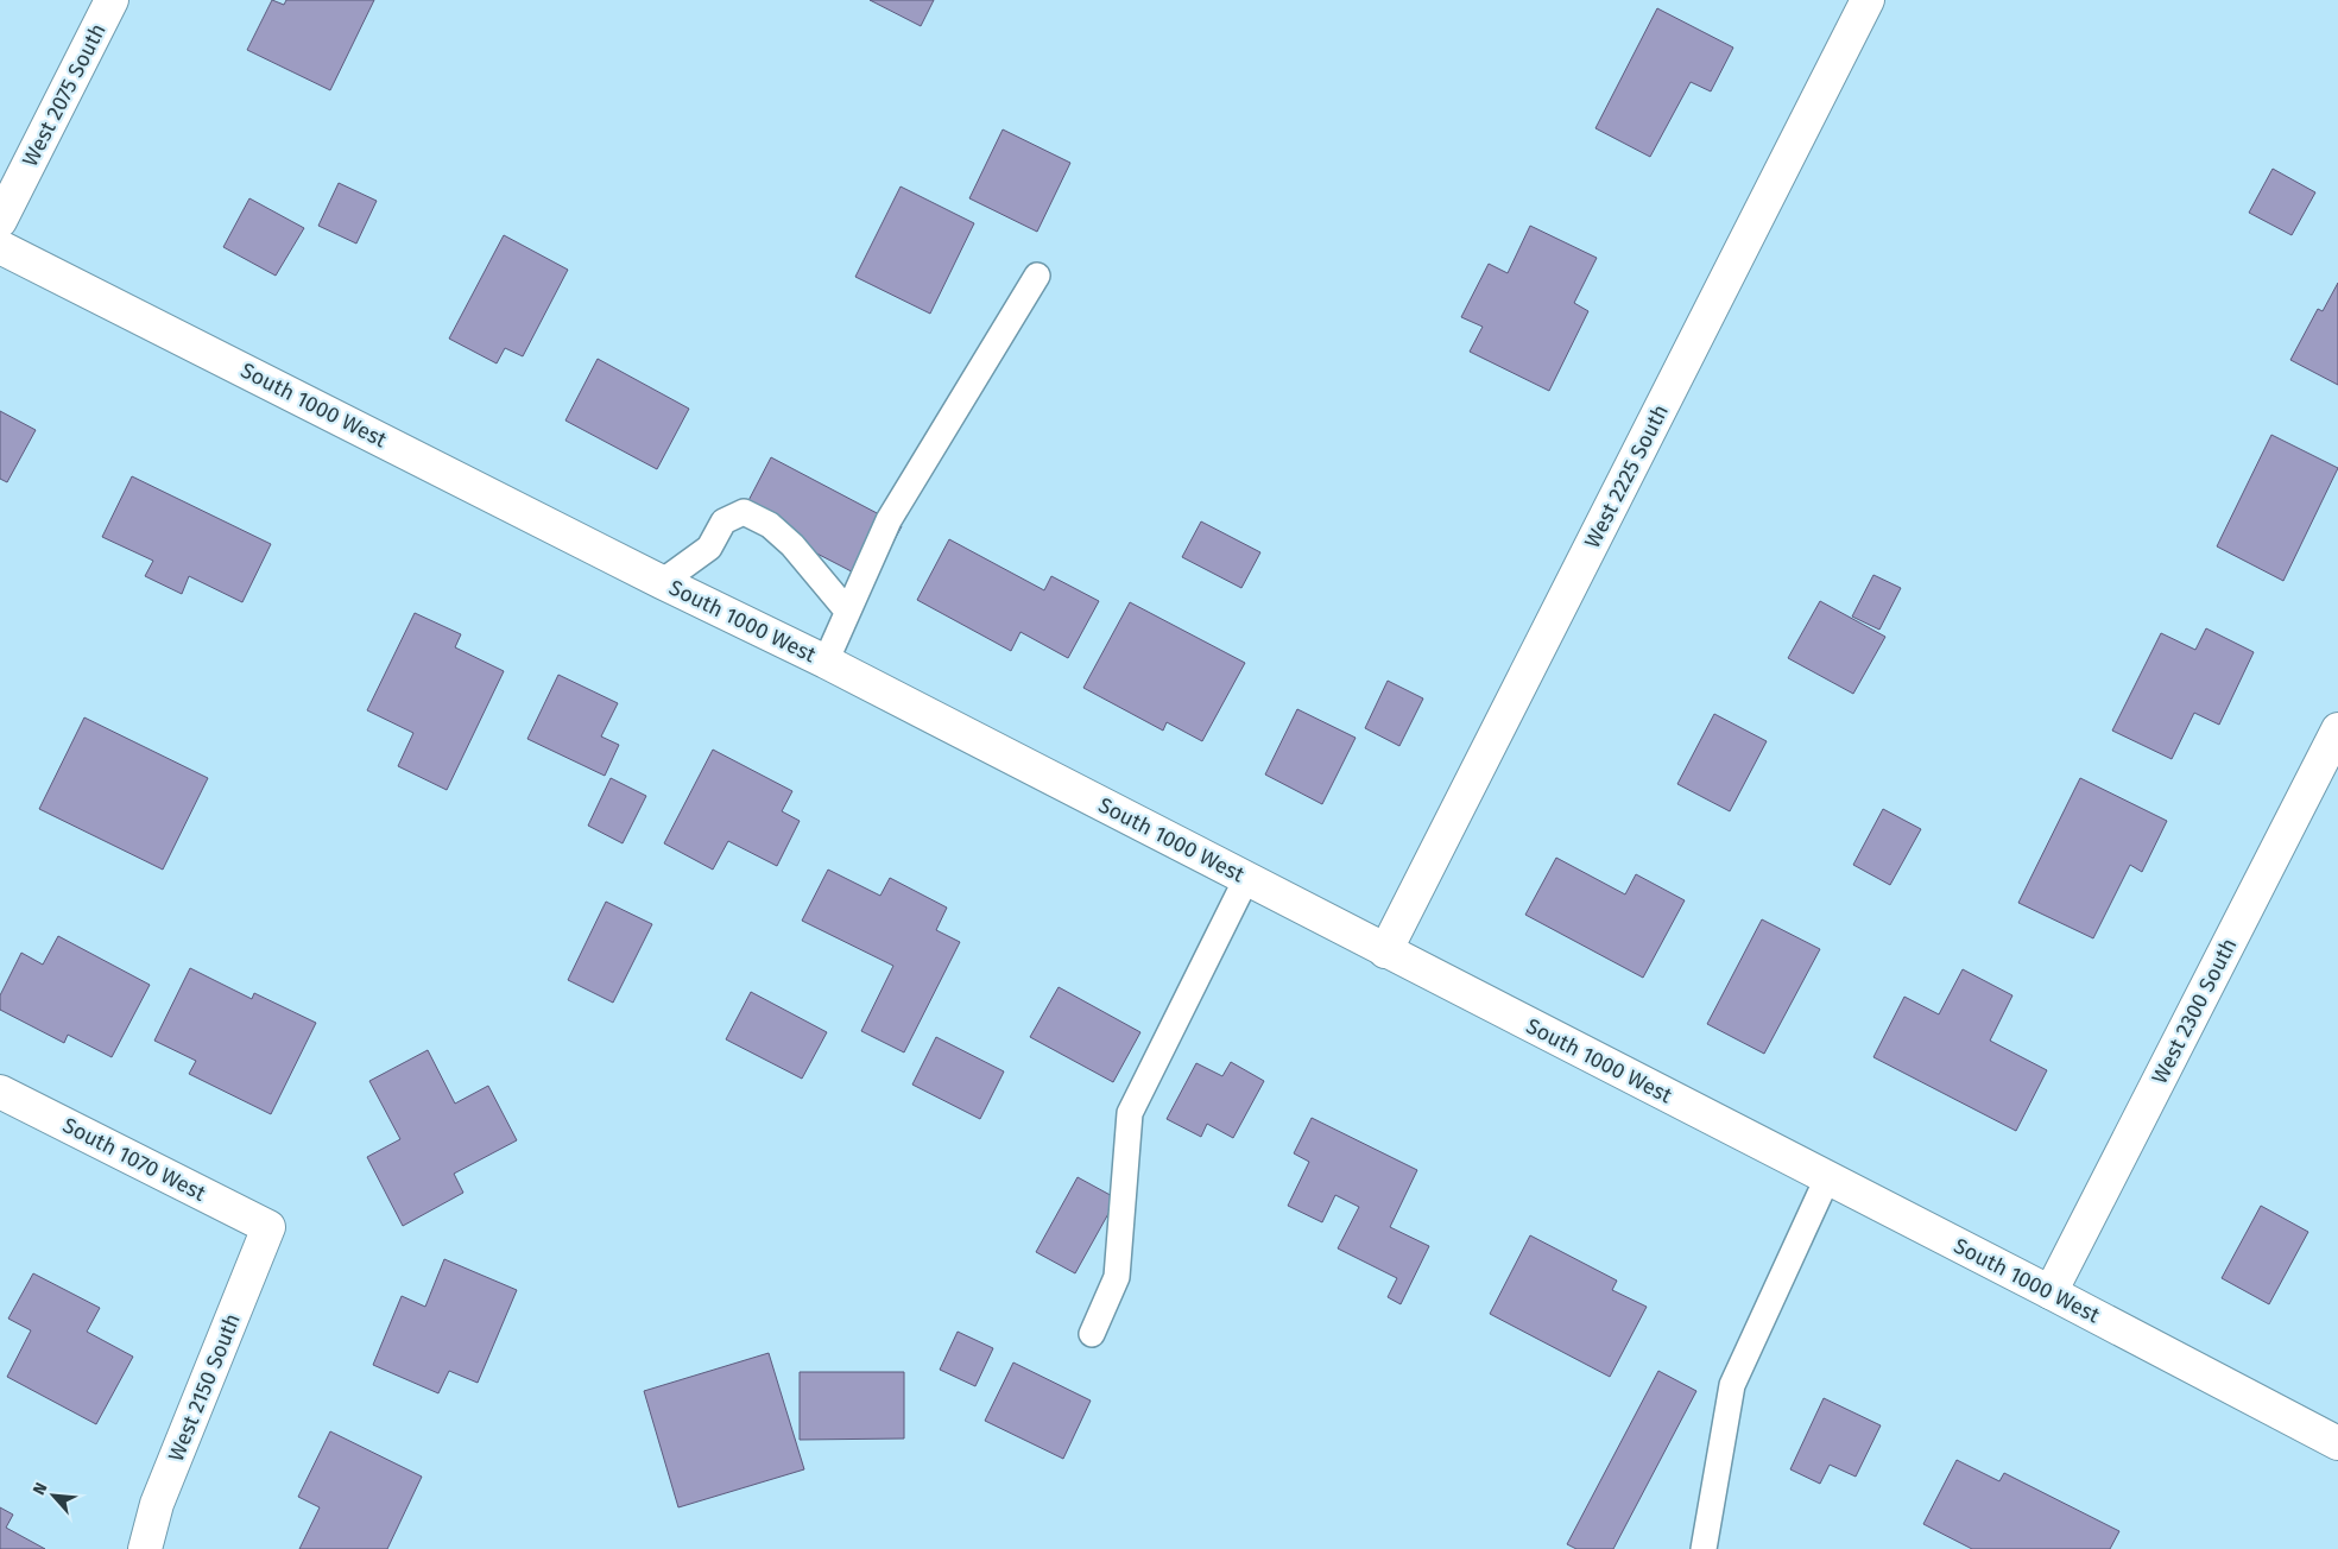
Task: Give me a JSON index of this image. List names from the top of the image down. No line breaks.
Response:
{"streets":{"main road":["West 2075 South","South 1000 West","West 2225 South","West 2300 South","South 1070 West","West 2150 South"]},"crossings":[["South 1000 West","West 2225 South"],["South 1000 West","West 2300 South"],["South 1070 West","West 2150 South"]],"north":"top left"}
